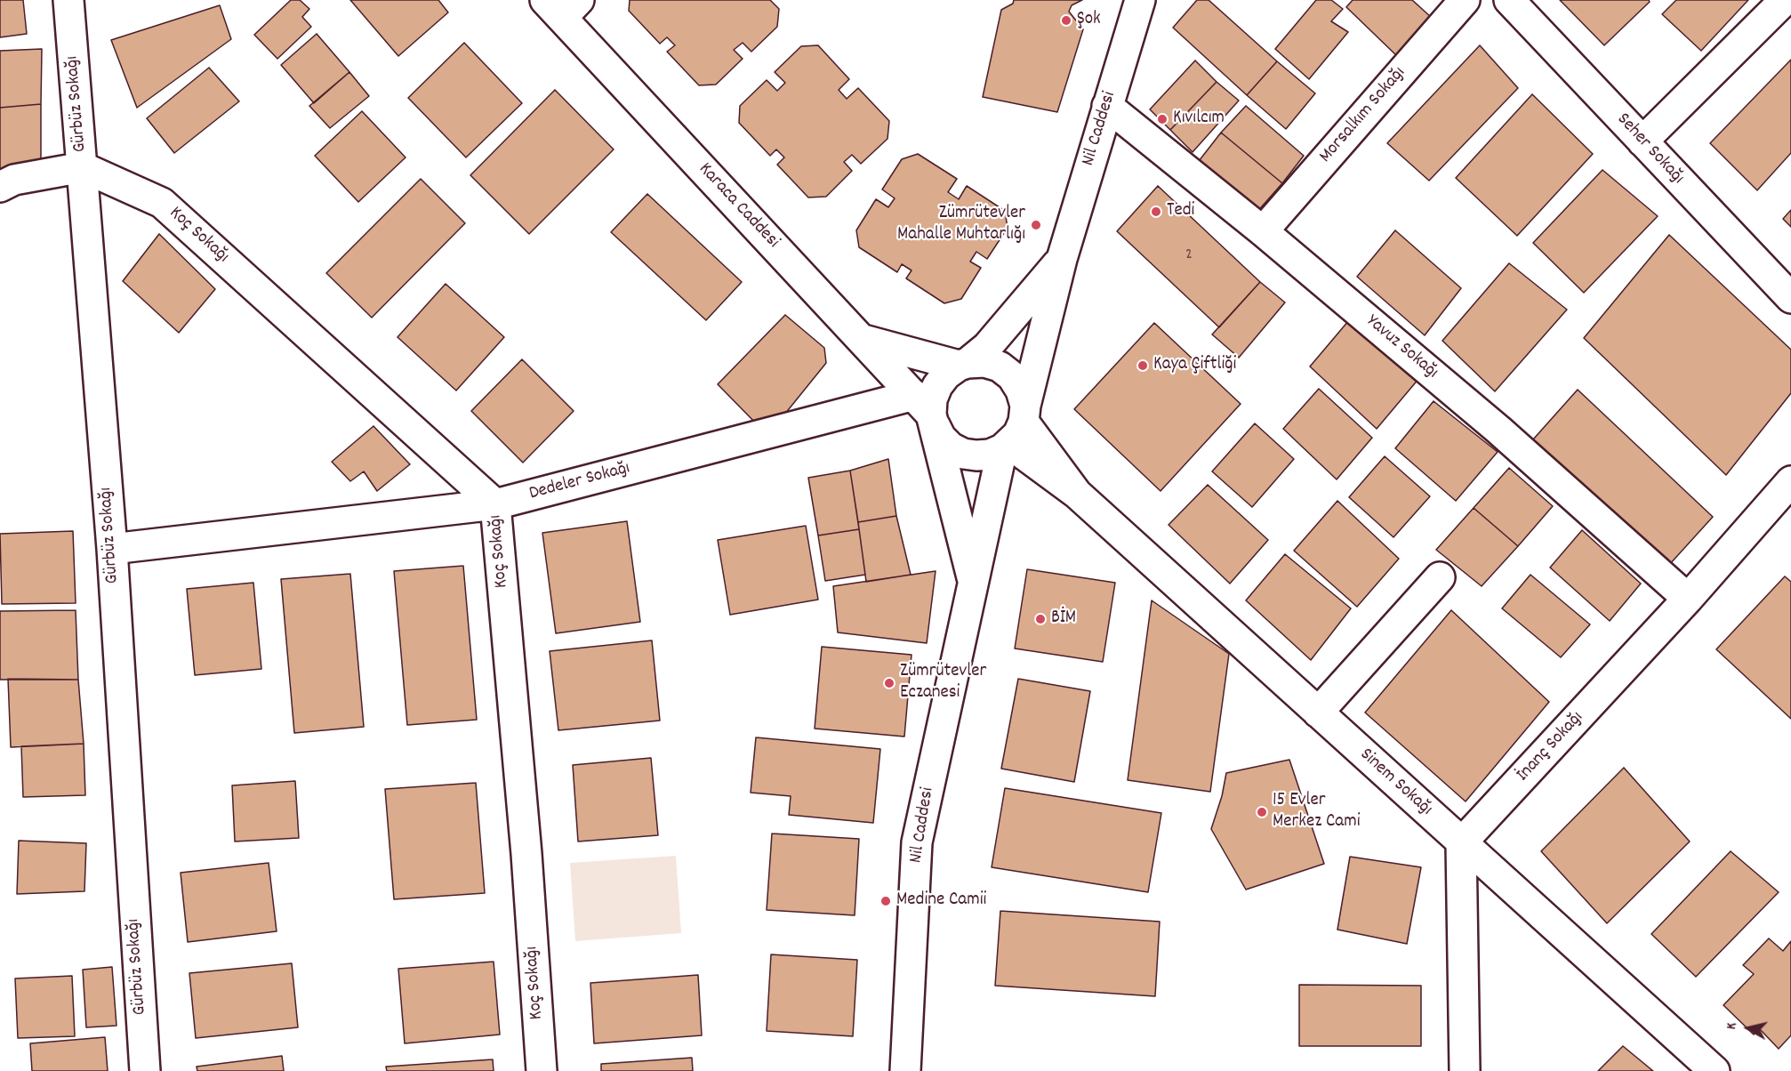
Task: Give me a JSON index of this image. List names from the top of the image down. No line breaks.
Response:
{"streets":{"street":["Gürbüz Sokağı","Morsalkım Sokağı","Nil Caddesi","Seher Sokağı","Karaca Caddesi","Koç Sokağı","Yavuz Sokağı","Dedeler Sokağı","İnanç Sokağı","Sinem Sokağı"]},"crossings":[["Gürbüz Sokağı","Koç Sokağı"],["Gürbüz Sokağı","Dedeler Sokağı"],["Morsalkım Sokağı","Yavuz Sokağı"],["Nil Caddesi","Karaca Caddesi"],["Nil Caddesi","Yavuz Sokağı"],["Nil Caddesi","Dedeler Sokağı"],["Nil Caddesi","Sinem Sokağı"],["Karaca Caddesi","Dedeler Sokağı"],["Karaca Caddesi","Sinem Sokağı"],["Koç Sokağı","Dedeler Sokağı"],["Yavuz Sokağı","İnanç Sokağı"],["Dedeler Sokağı","Sinem Sokağı"],["İnanç Sokağı","Sinem Sokağı"]],"places":["Şok","Kıvılcım","Tedi","Zümrütevler Mahalle Muhtarlığı","Kaya Çiftliği","BİM","Zümrütevler Eczanesi","15 Evler Merkez Cami","Medine Camii"],"house_numbers":["2"],"north":"left"}
